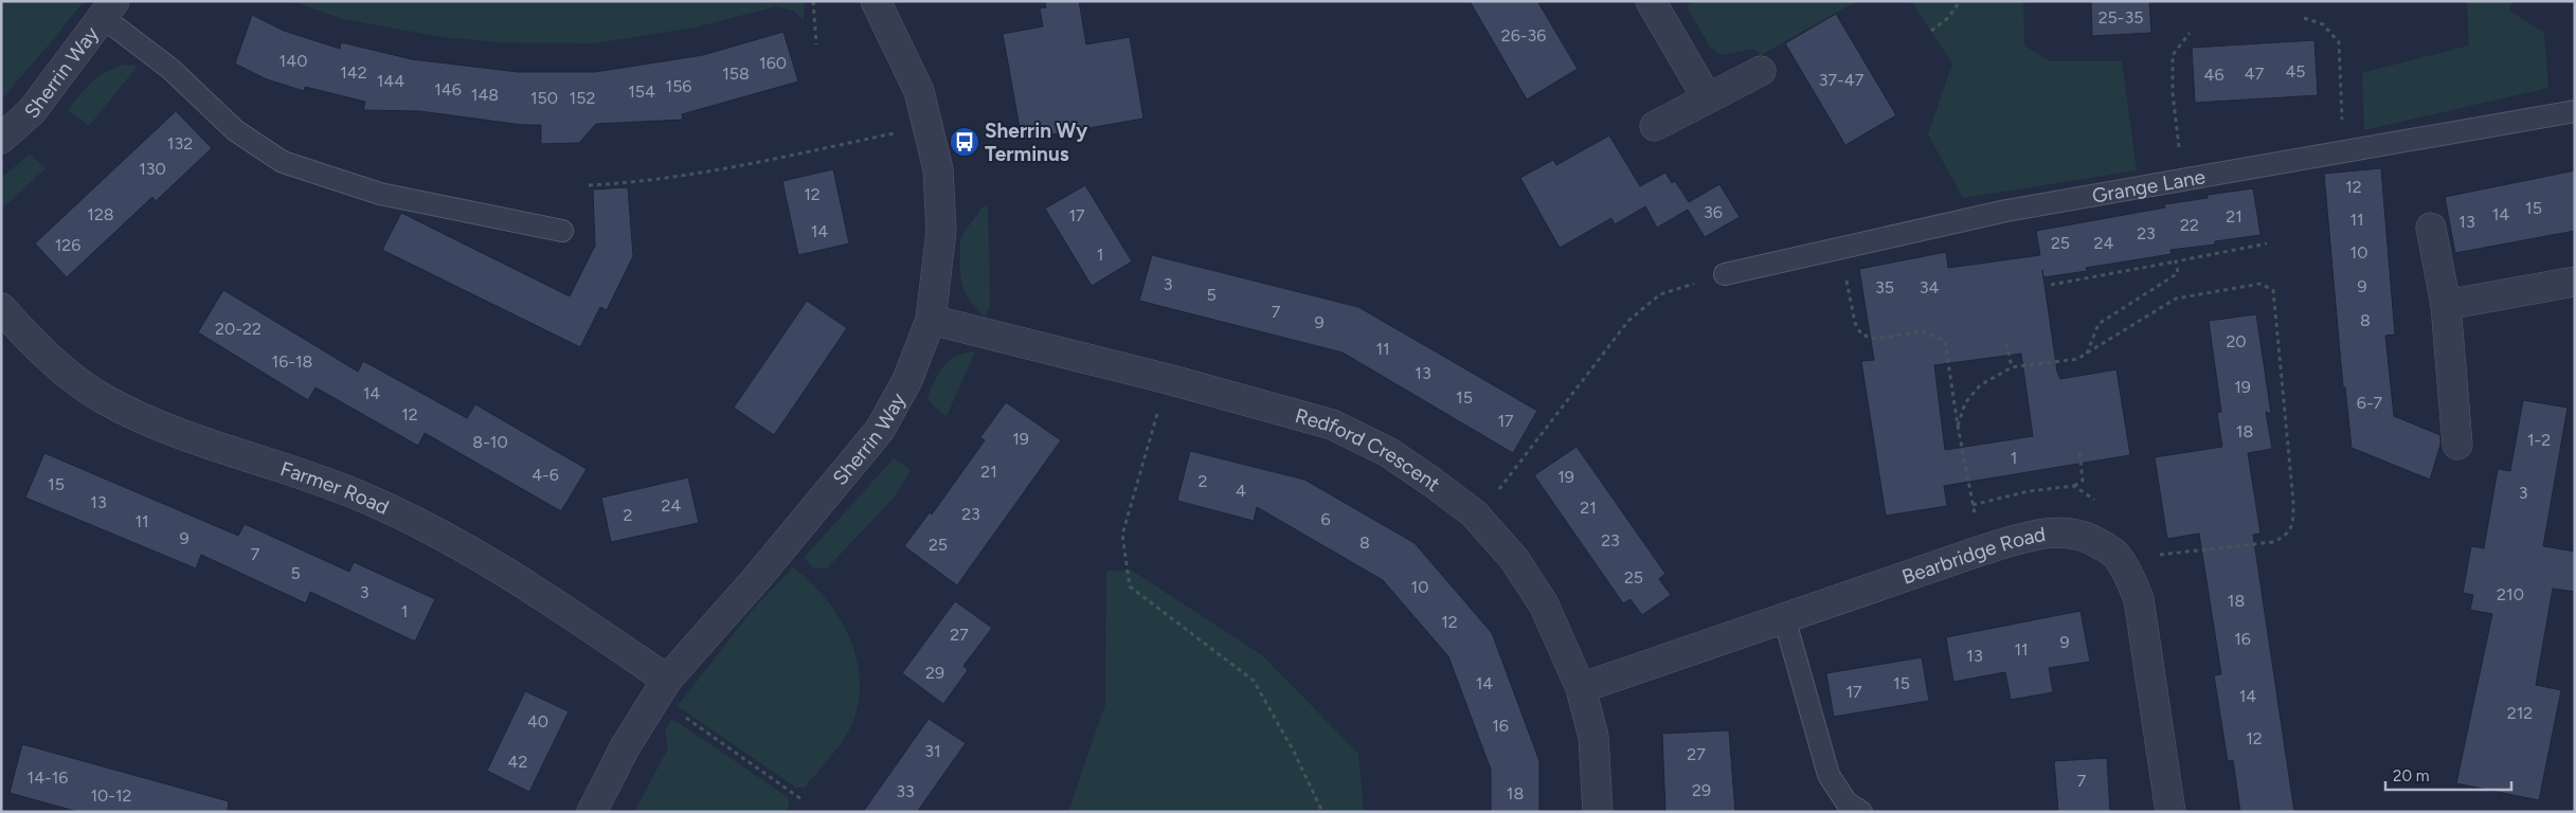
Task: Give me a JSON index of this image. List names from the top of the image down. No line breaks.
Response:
{"streets":{"street":["Sherrin Way","Redford Crescent","Farmer Road","Bearbridge Road"],"lane":["Grange Lane"]},"crossings":[["Sherrin Way","Redford Crescent"],["Sherrin Way","Farmer Road"],["Redford Crescent","Bearbridge Road"]],"places":{"bus stop":["Sherrin Wy Terminus"]},"house_numbers":["25-35","26-36","140","160","45","142","158","47","46","37-47","144","156","146","154","148","150","152","132","130","12","12","15","36","128","14","17","21","11","13","22","14","23","25","24","126","10","1","3","9","35","34","5","7","8","9","20-22","20","11","16-18","13","19","14","15","6-7","12","17","18","19","1-2","8-10","1","21","4-6","19","2","15","4","3","13","24","21","23","2","6","11","9","23","8","25","7","5","25","10","3","210","18","1","12","27","16","9","11","13","29","14","15","17","14","212","40","16","12","31","27","42","14-16","7","29","33","18","10-12"],"scale_bar":"20 m"}
